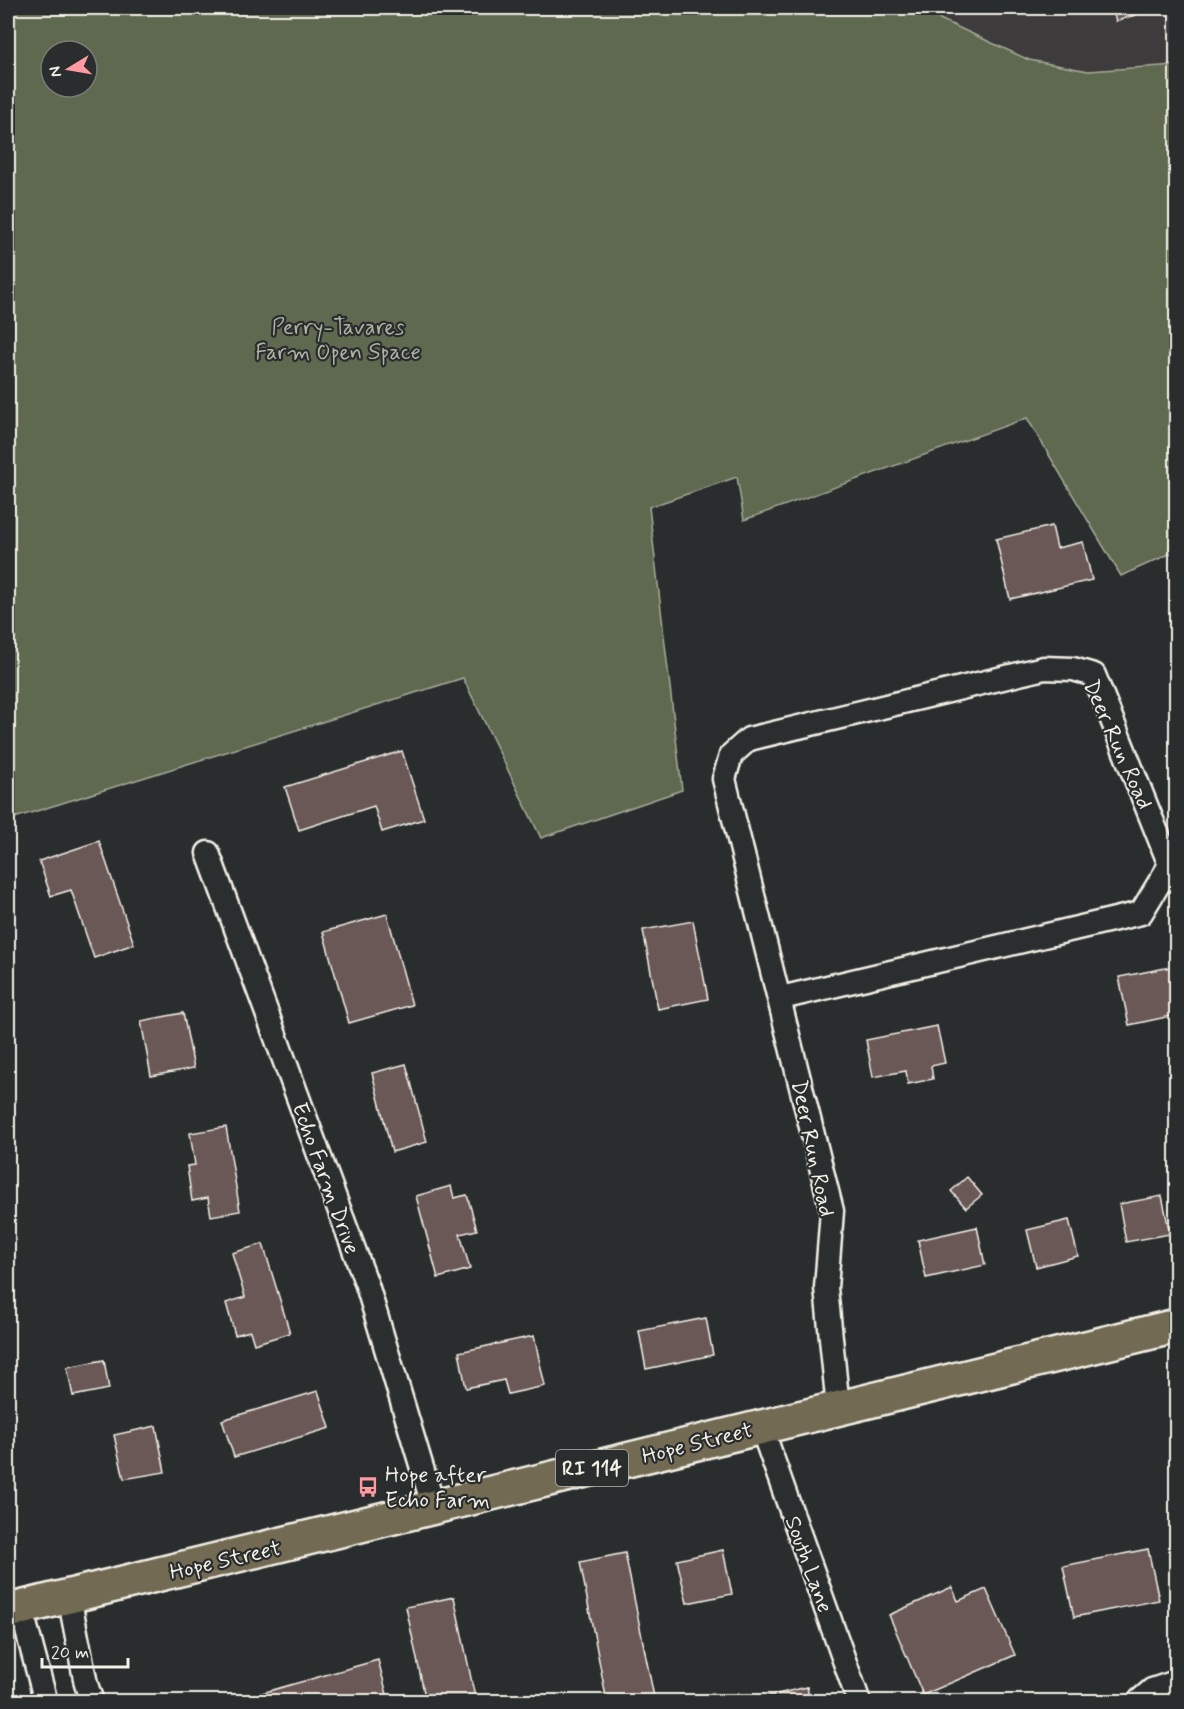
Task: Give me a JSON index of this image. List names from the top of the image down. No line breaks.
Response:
{"streets":{"main road":["Hope Street","RI 114"],"street":["Deer Run Road","Echo Farm Drive","South Lane"]},"crossings":[["Deer Run Road","Hope Street"],["Echo Farm Drive","Hope Street"],["Hope Street","South Lane"]],"parks":["Perry-Tavares Farm Open Space"],"places":{"bus stop":["Hope after Echo Farm"]},"scale_bar":"20 m","north":"left"}
